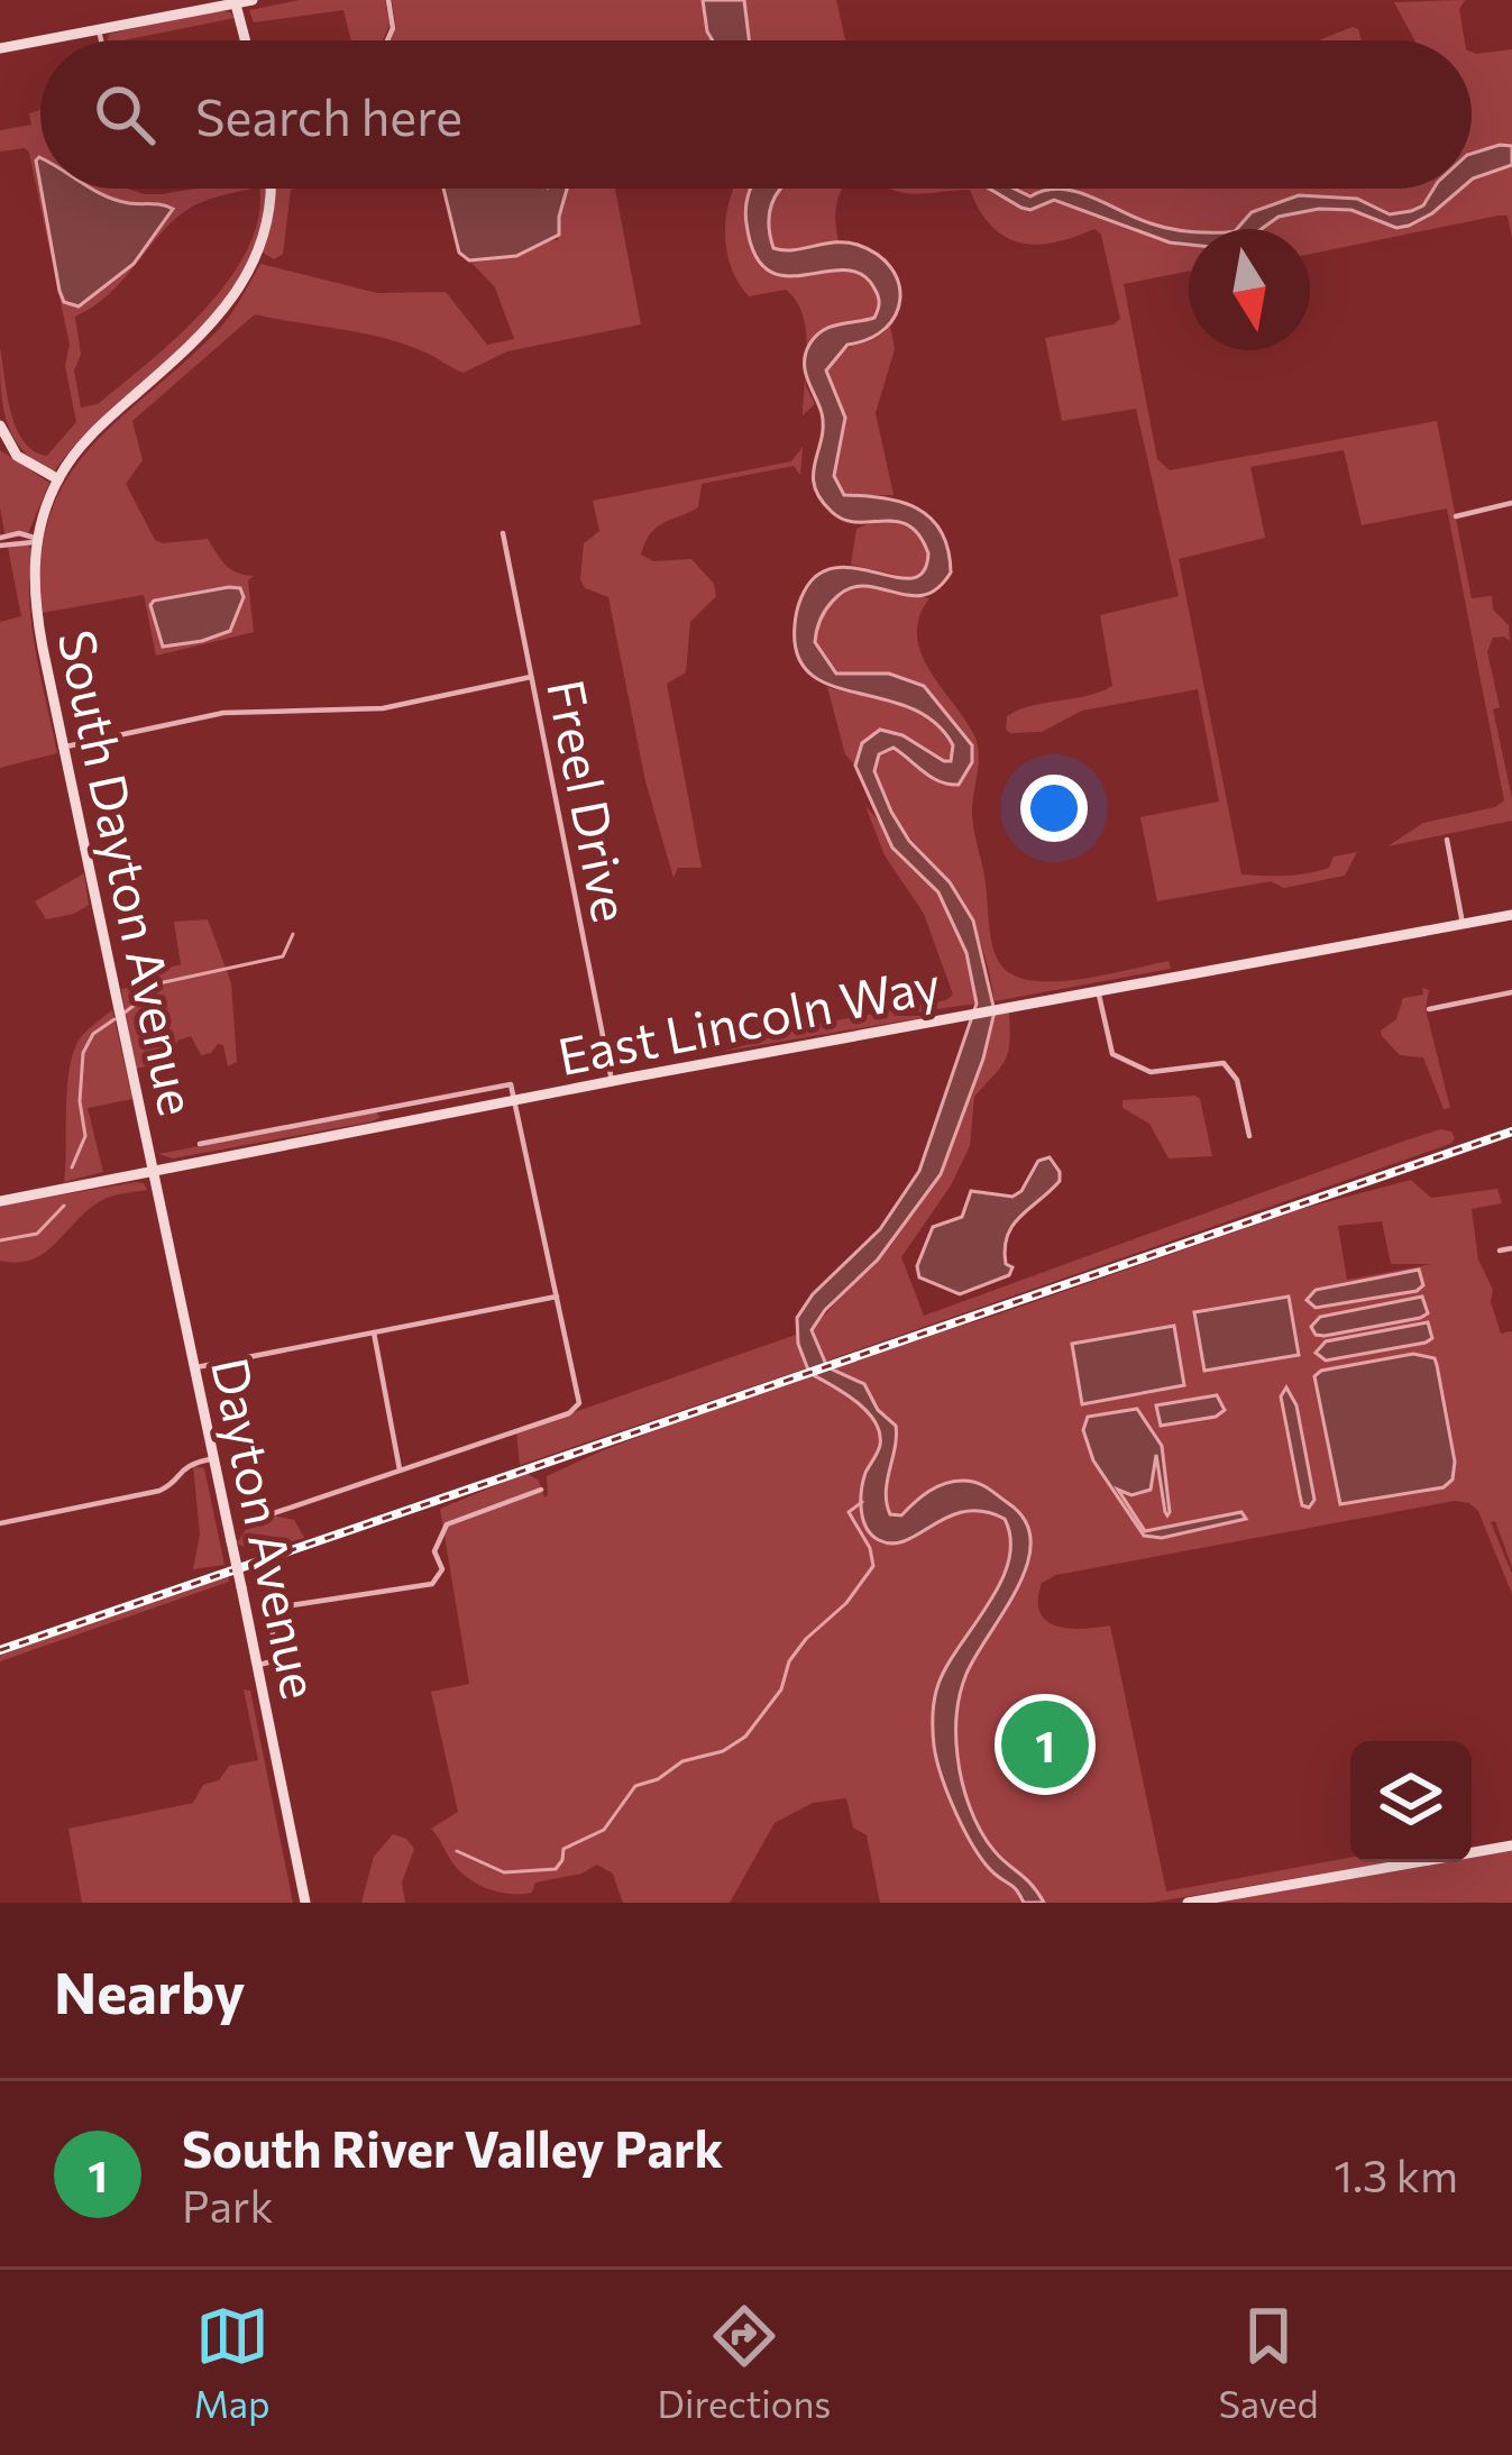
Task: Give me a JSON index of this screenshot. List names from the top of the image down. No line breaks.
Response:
{"streets":{"main road":["South Dayton Avenue","East Lincoln Way","Dayton Avenue"],"street":["Freel Drive"]},"crossings":[["Freel Drive","East Lincoln Way"],["South Dayton Avenue","East Lincoln Way"],["South Dayton Avenue","Dayton Avenue"],["East Lincoln Way","Dayton Avenue"]],"north":"bottom","page":{"search":"Search here","pins":"1","heading":"Nearby","list":[{"mark":"1","name":"South River Valley Park","note":"Park","value":"1.3 km"}],"nav":["Map","Directions","Saved"]}}
